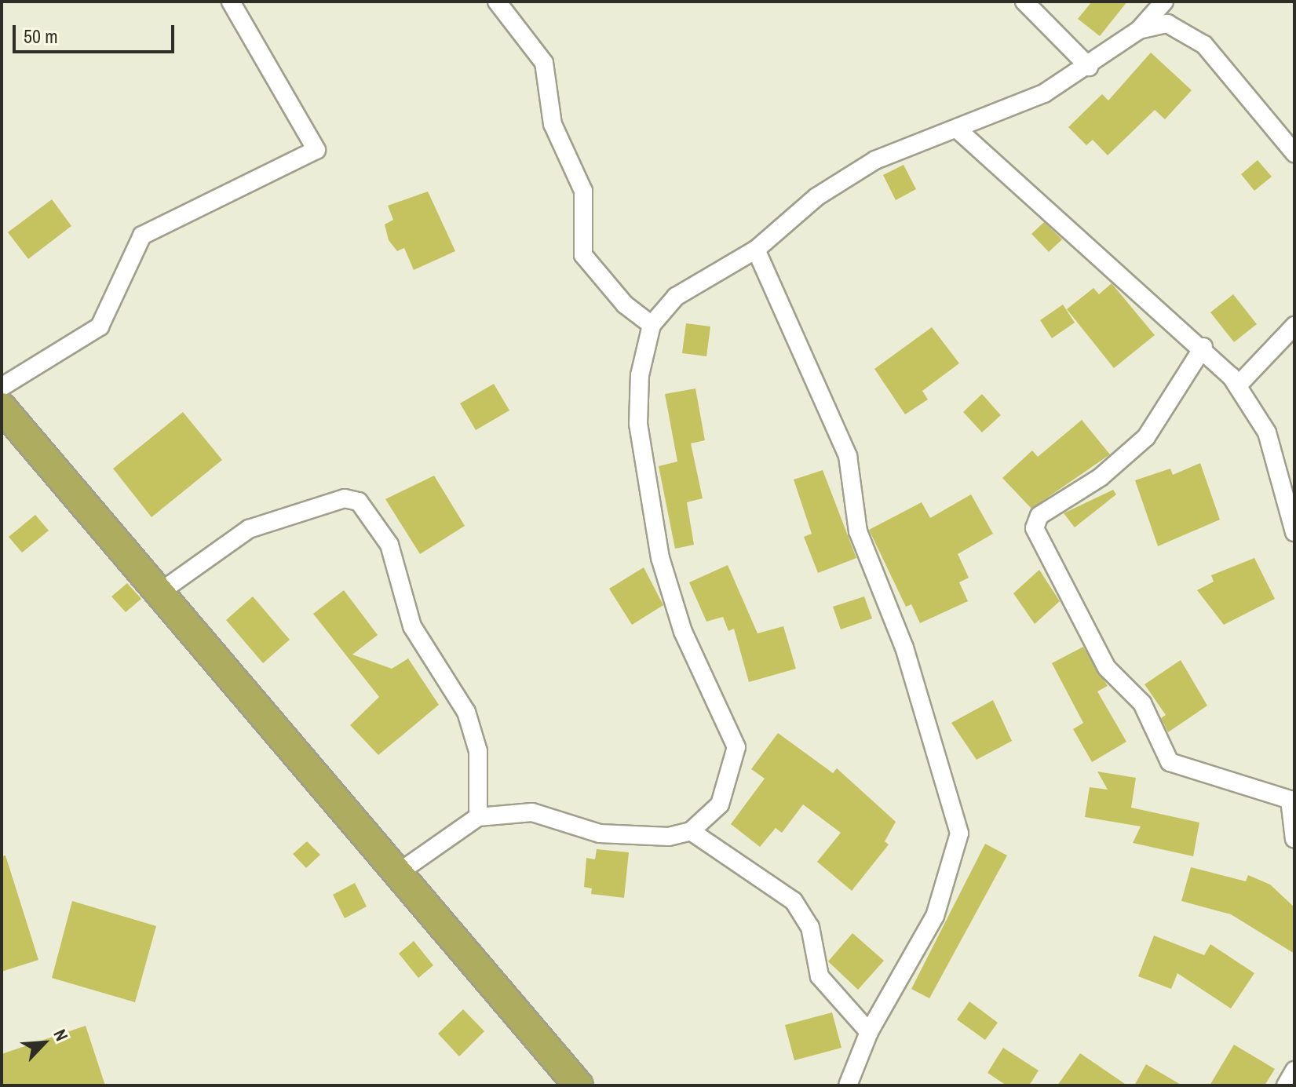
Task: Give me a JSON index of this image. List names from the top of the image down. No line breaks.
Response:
{"scale_bar":"50 m","north":"top right"}
